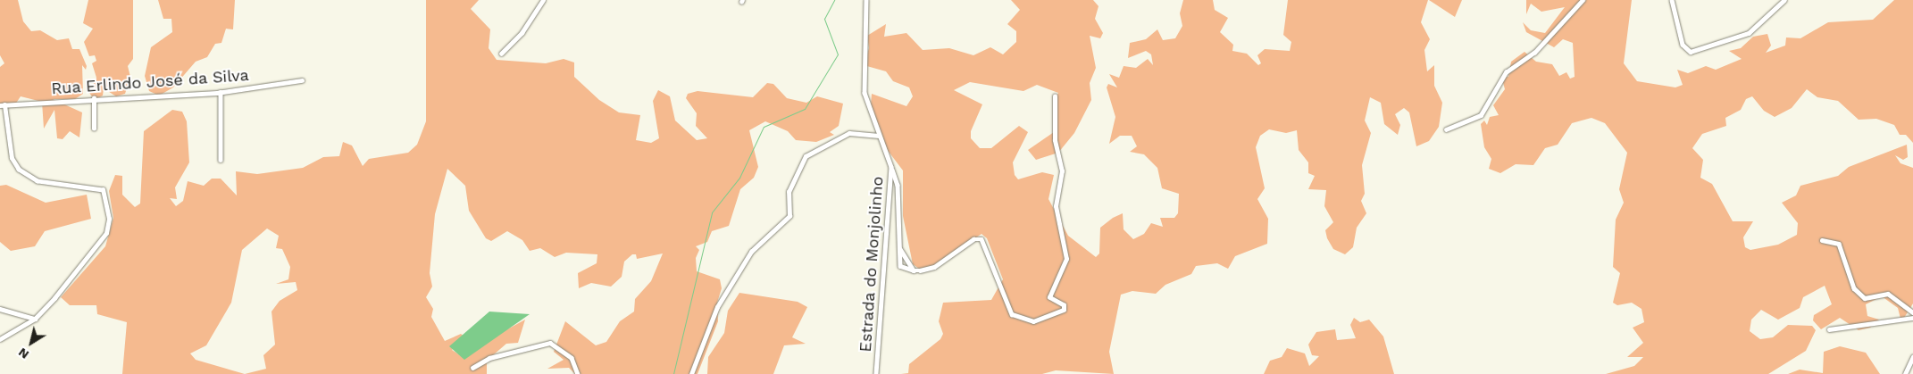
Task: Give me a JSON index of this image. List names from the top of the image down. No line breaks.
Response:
{"streets":{"street":["Rua Erlindo José da Silva","Estrada do Monjolinho"]},"north":"bottom left"}
